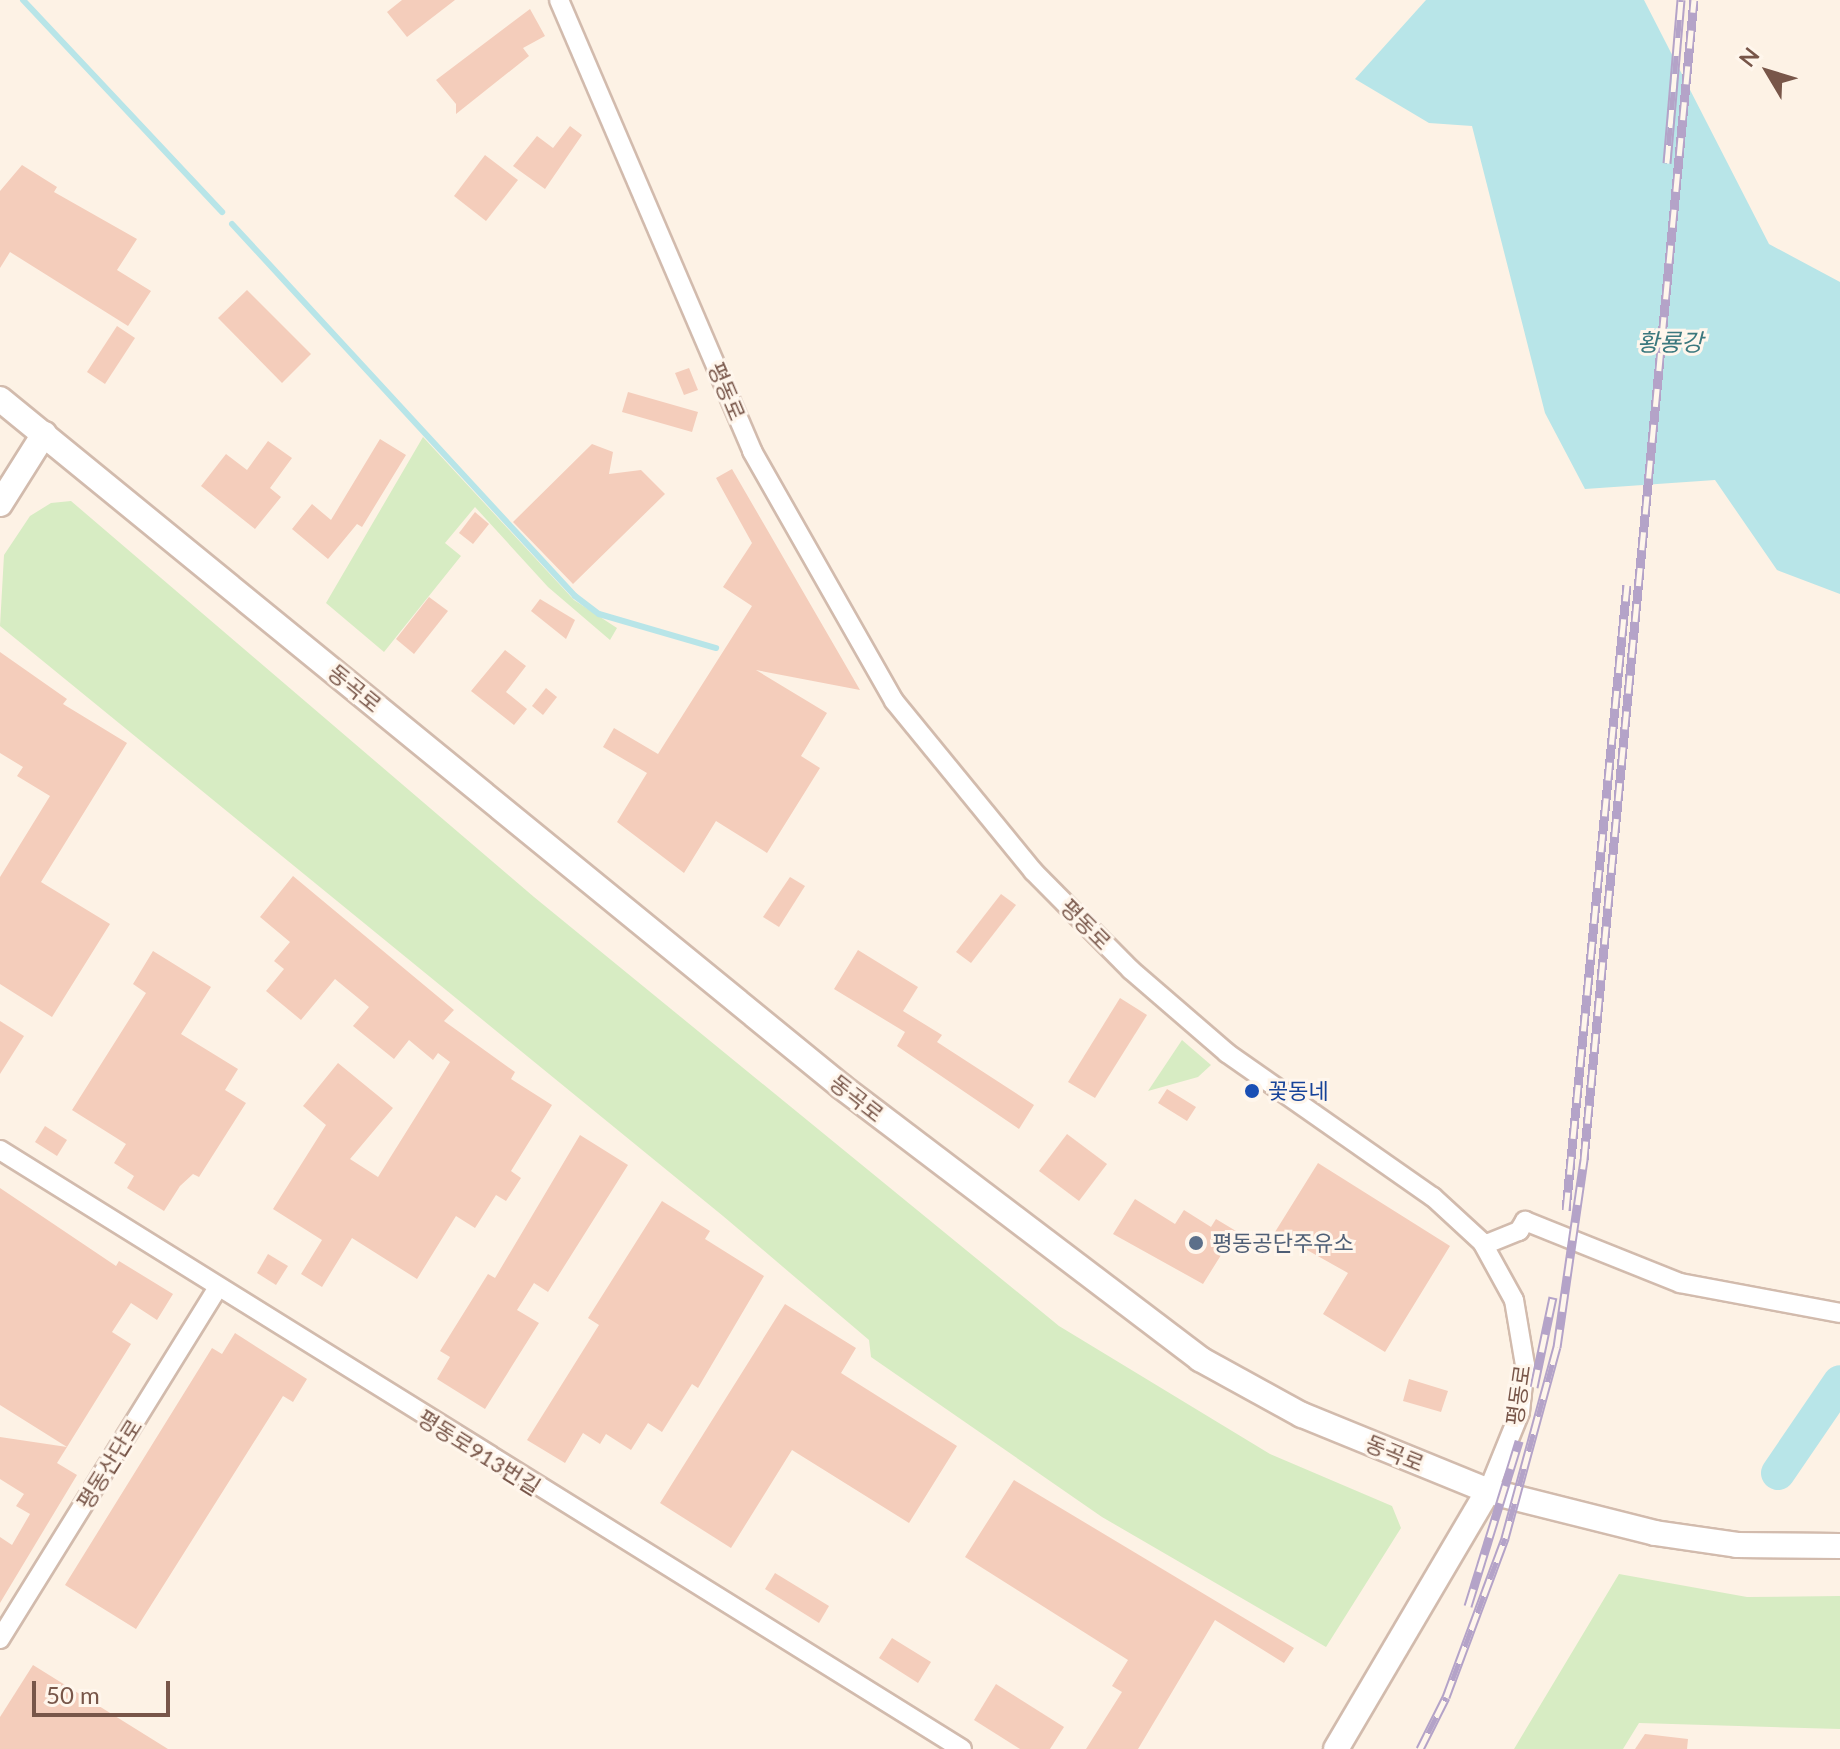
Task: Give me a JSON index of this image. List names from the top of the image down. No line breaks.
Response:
{"streets":{"main road":["평동로","동곡로"],"street":["평동로913번길","평동산단로"]},"crossings":[["평동로","동곡로"],["평동로913번길","평동산단로"]],"water":["황룡강"],"places":["꽃동네","평동공단주유소"],"scale_bar":"50 m","north":"top left"}
